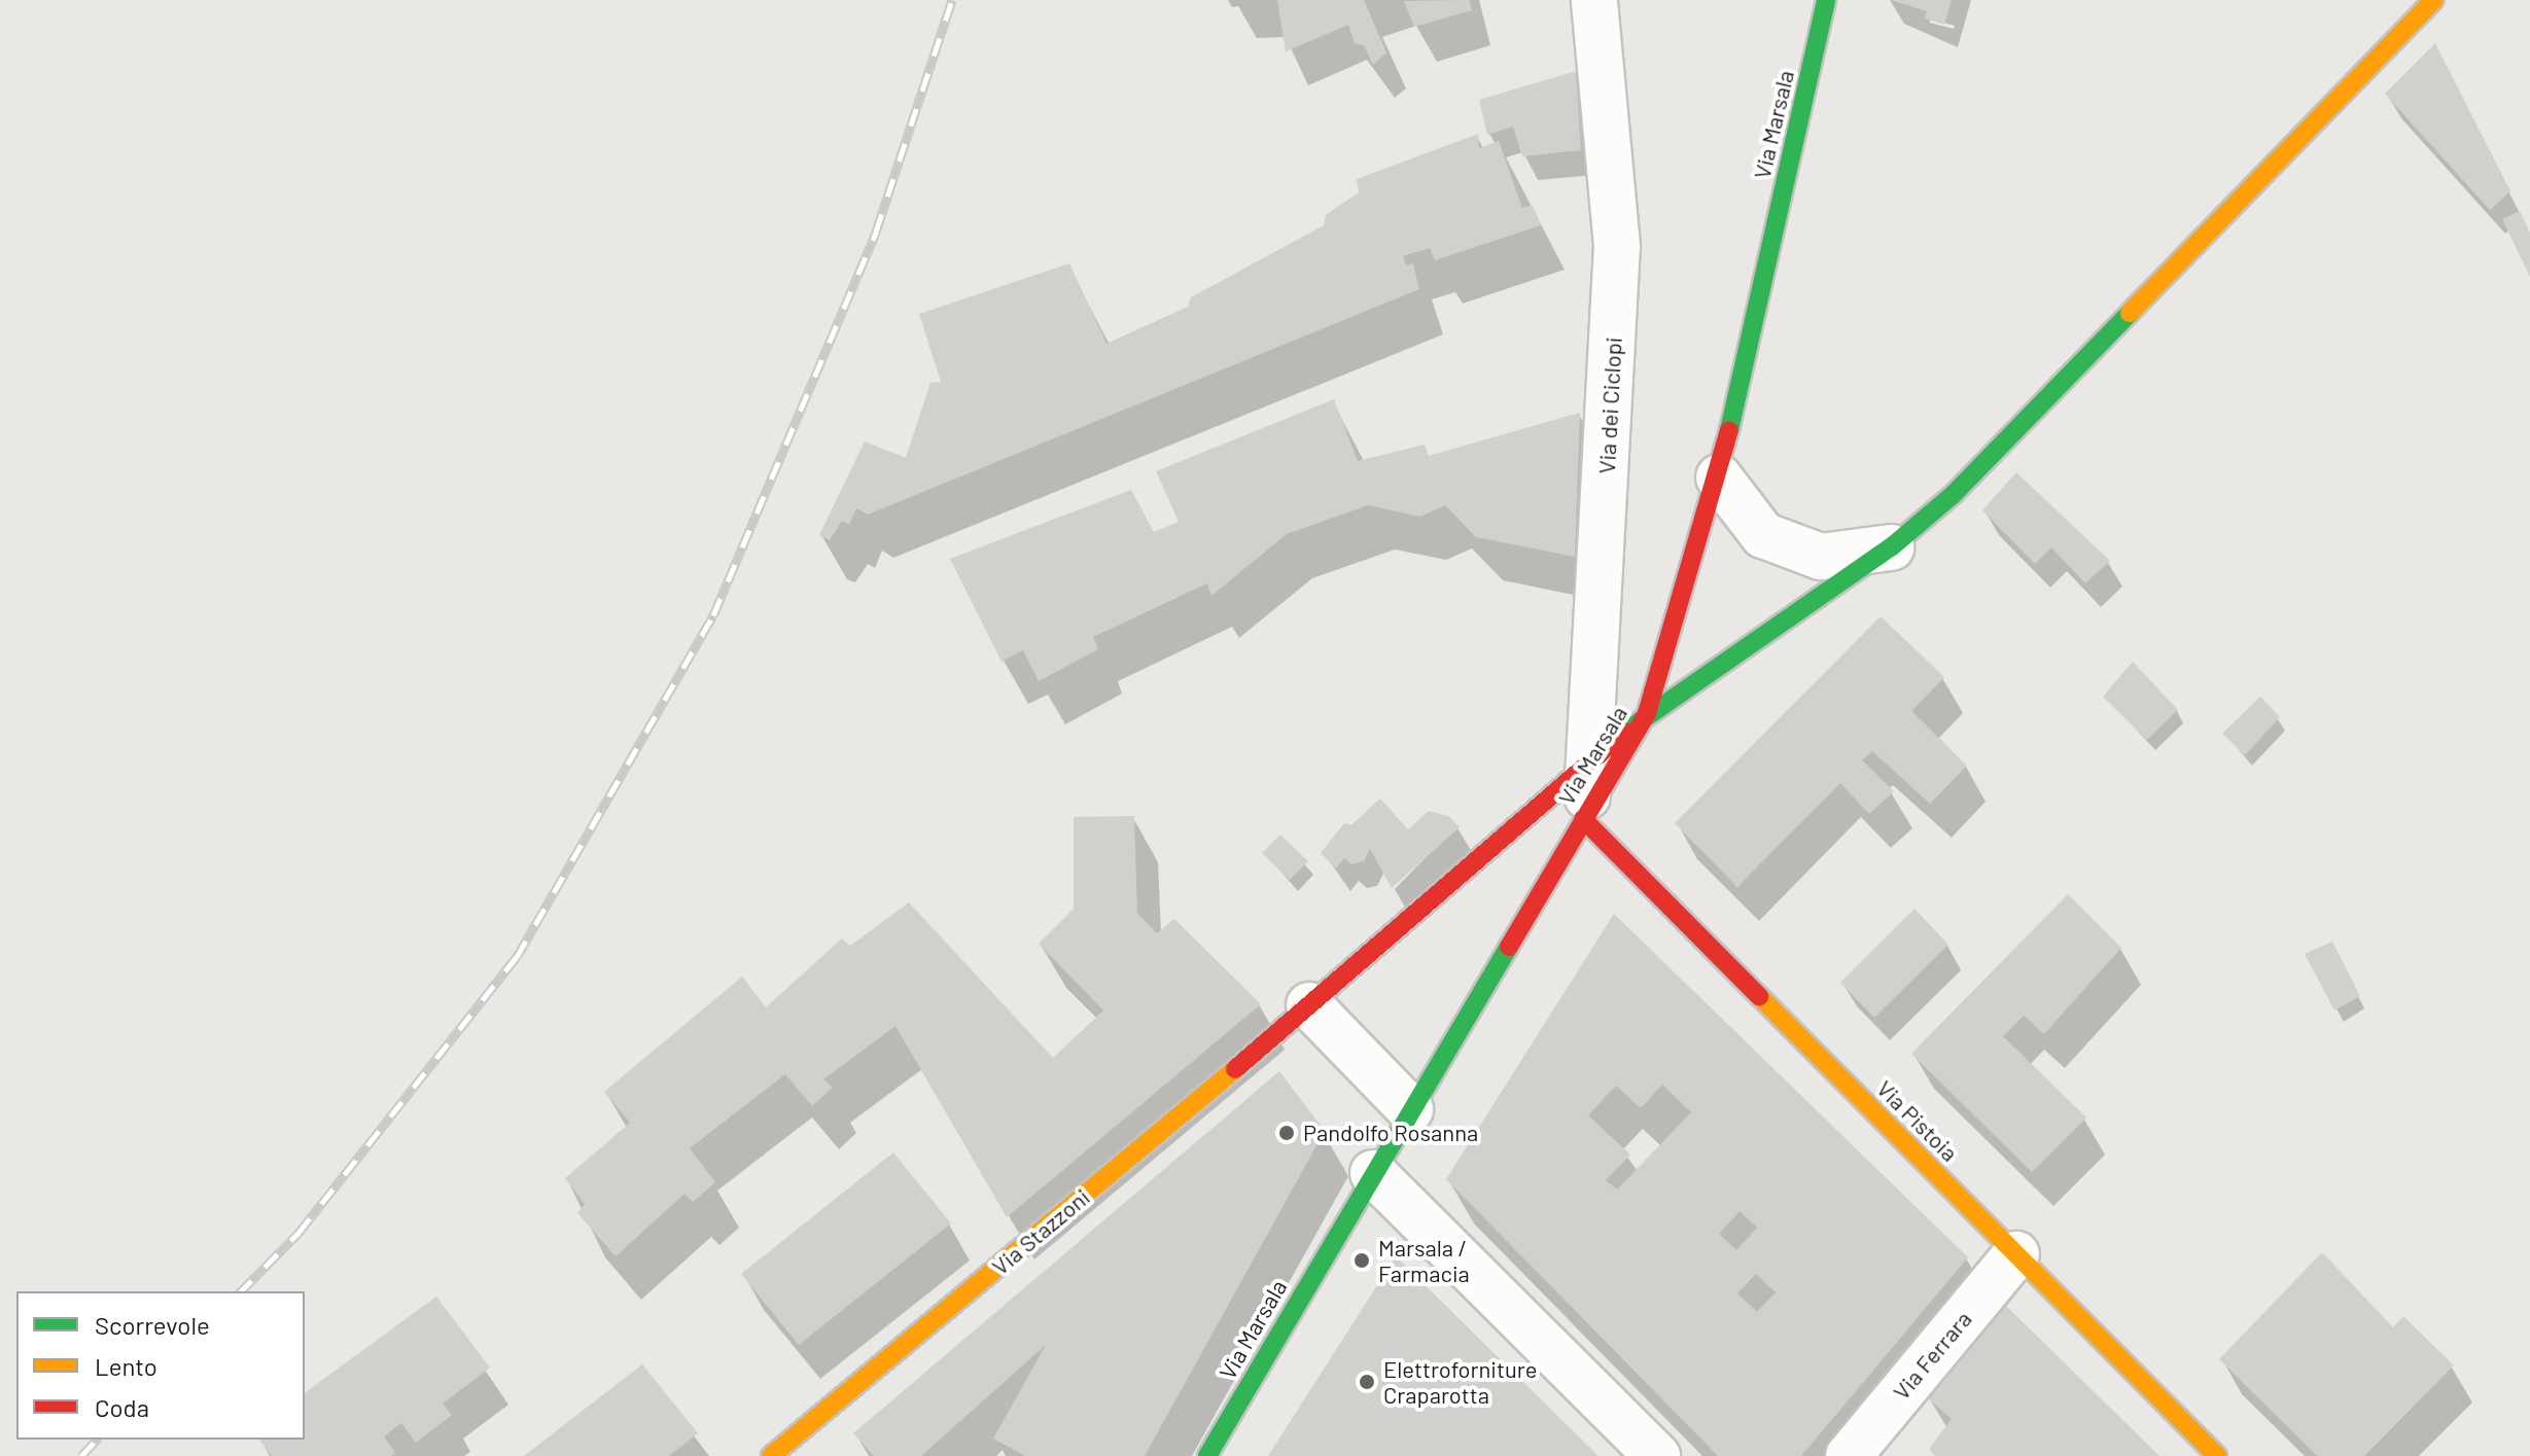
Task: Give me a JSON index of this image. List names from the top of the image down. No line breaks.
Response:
{"streets":{"street":["Via Marsala","Via dei Ciclopi","Via Pistoia","Via Stazzoni","Via Ferrara"]},"crossings":[["Via Marsala","Via dei Ciclopi"],["Via Marsala","Via Pistoia"],["Via Marsala","Via Stazzoni"],["Via dei Ciclopi","Via Pistoia"],["Via dei Ciclopi","Via Stazzoni"],["Via Pistoia","Via Ferrara"]],"places":["Pandolfo Rosanna","Marsala / Farmacia","Elettroforniture Craparotta"],"legend":["Scorrevole","Lento","Coda"]}
